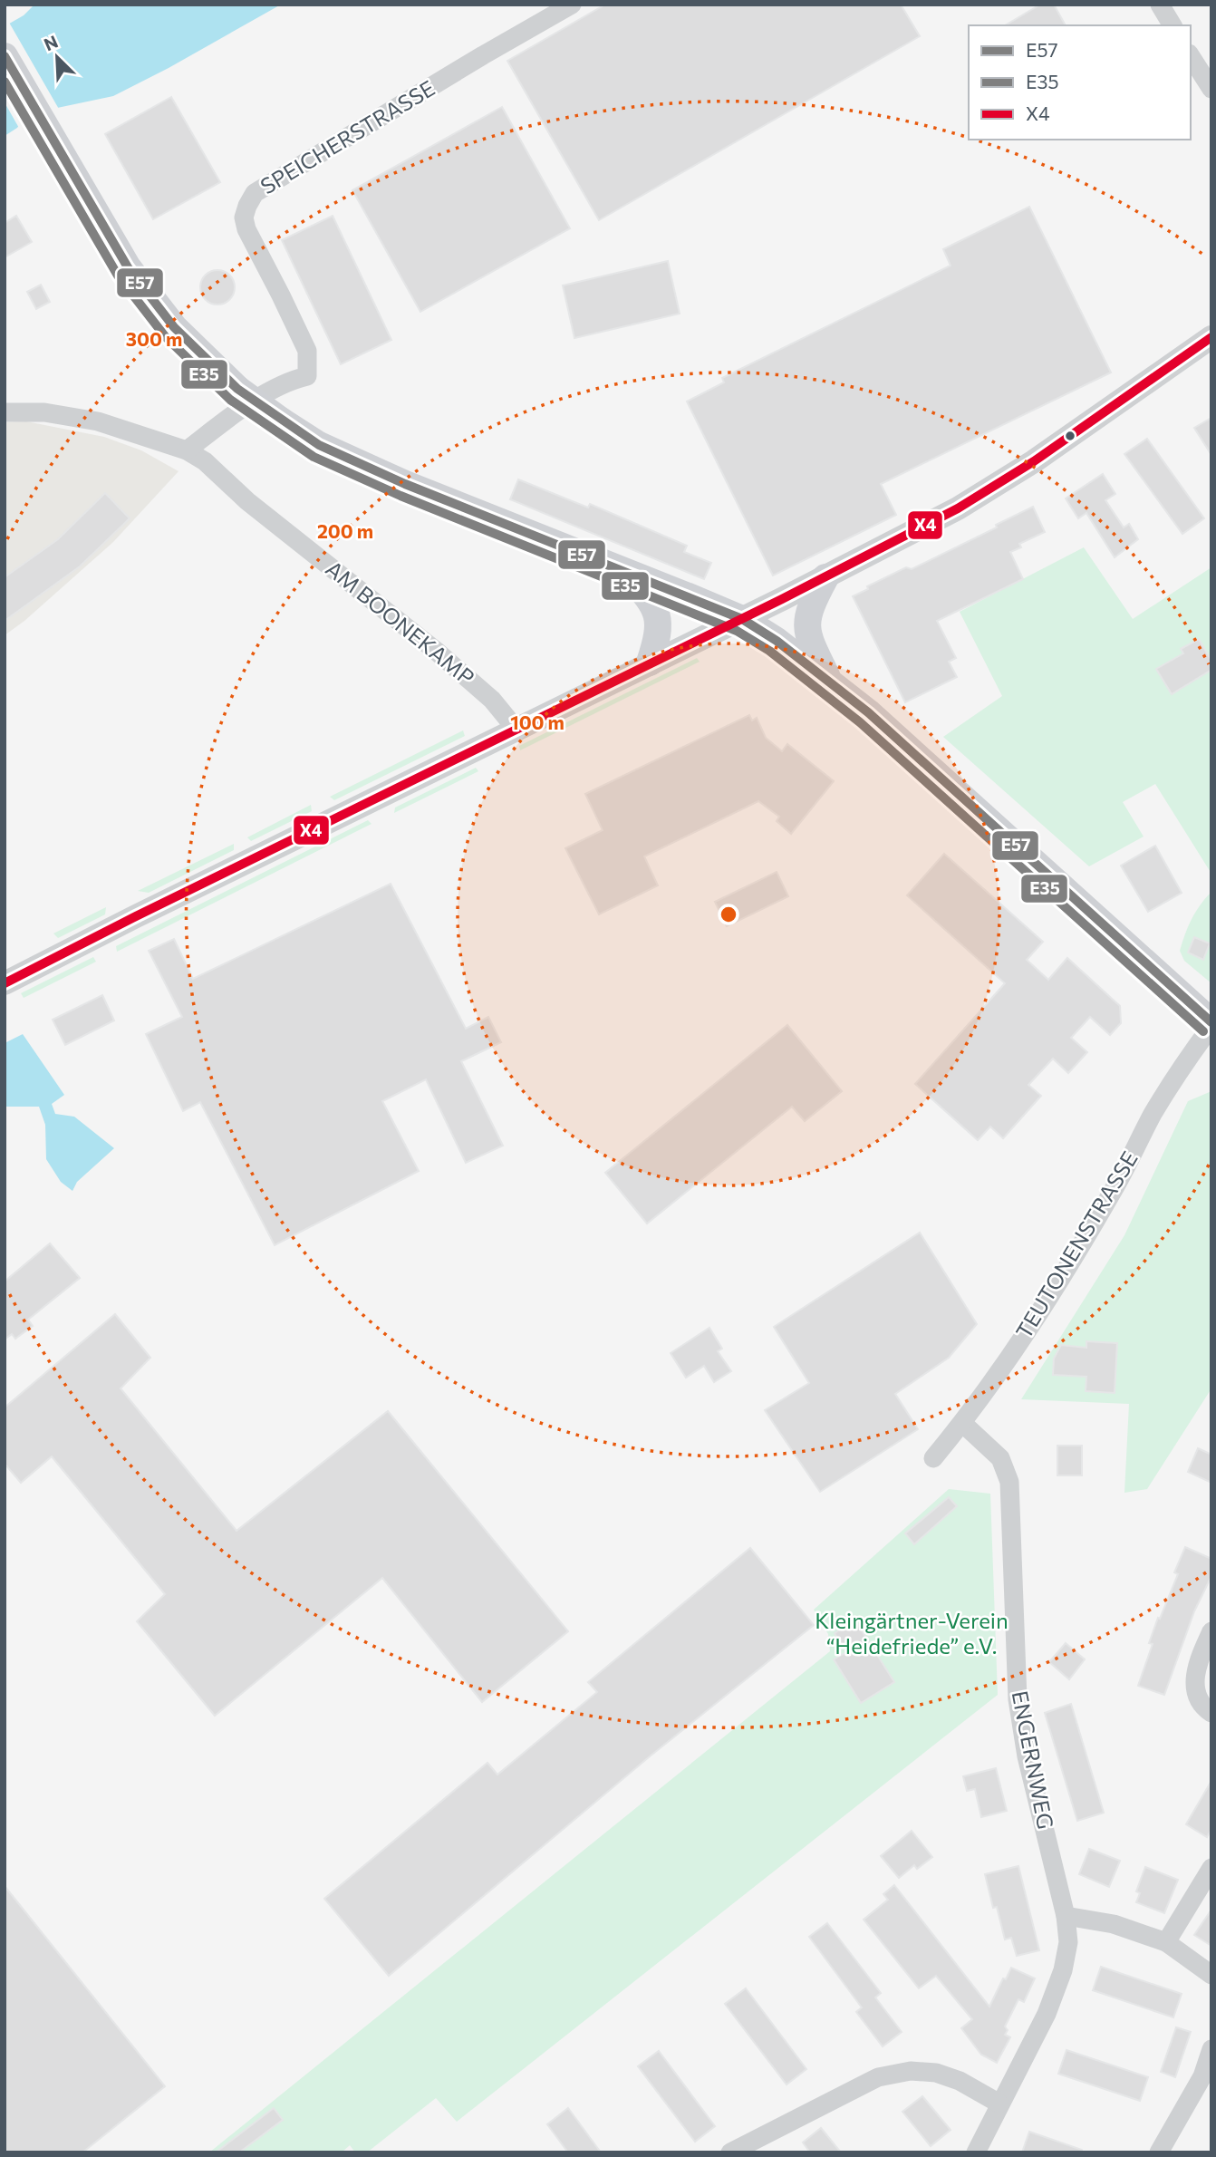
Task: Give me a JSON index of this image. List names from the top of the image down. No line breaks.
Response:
{"streets":{"street":["SPEICHERSTRASSE","AM BOONEKAMP","TEUTONENSTRASSE","ENGERNWEG"]},"crossings":[["SPEICHERSTRASSE","AM BOONEKAMP"],["TEUTONENSTRASSE","ENGERNWEG"]],"parks":["Kleingärtner-Verein “Heidefriede” e.V."],"lines":["transit line E57","transit line E35","transit line X4"],"legend":["E57","E35","X4"],"north":"top left","rings":["300 m","200 m","100 m"]}
